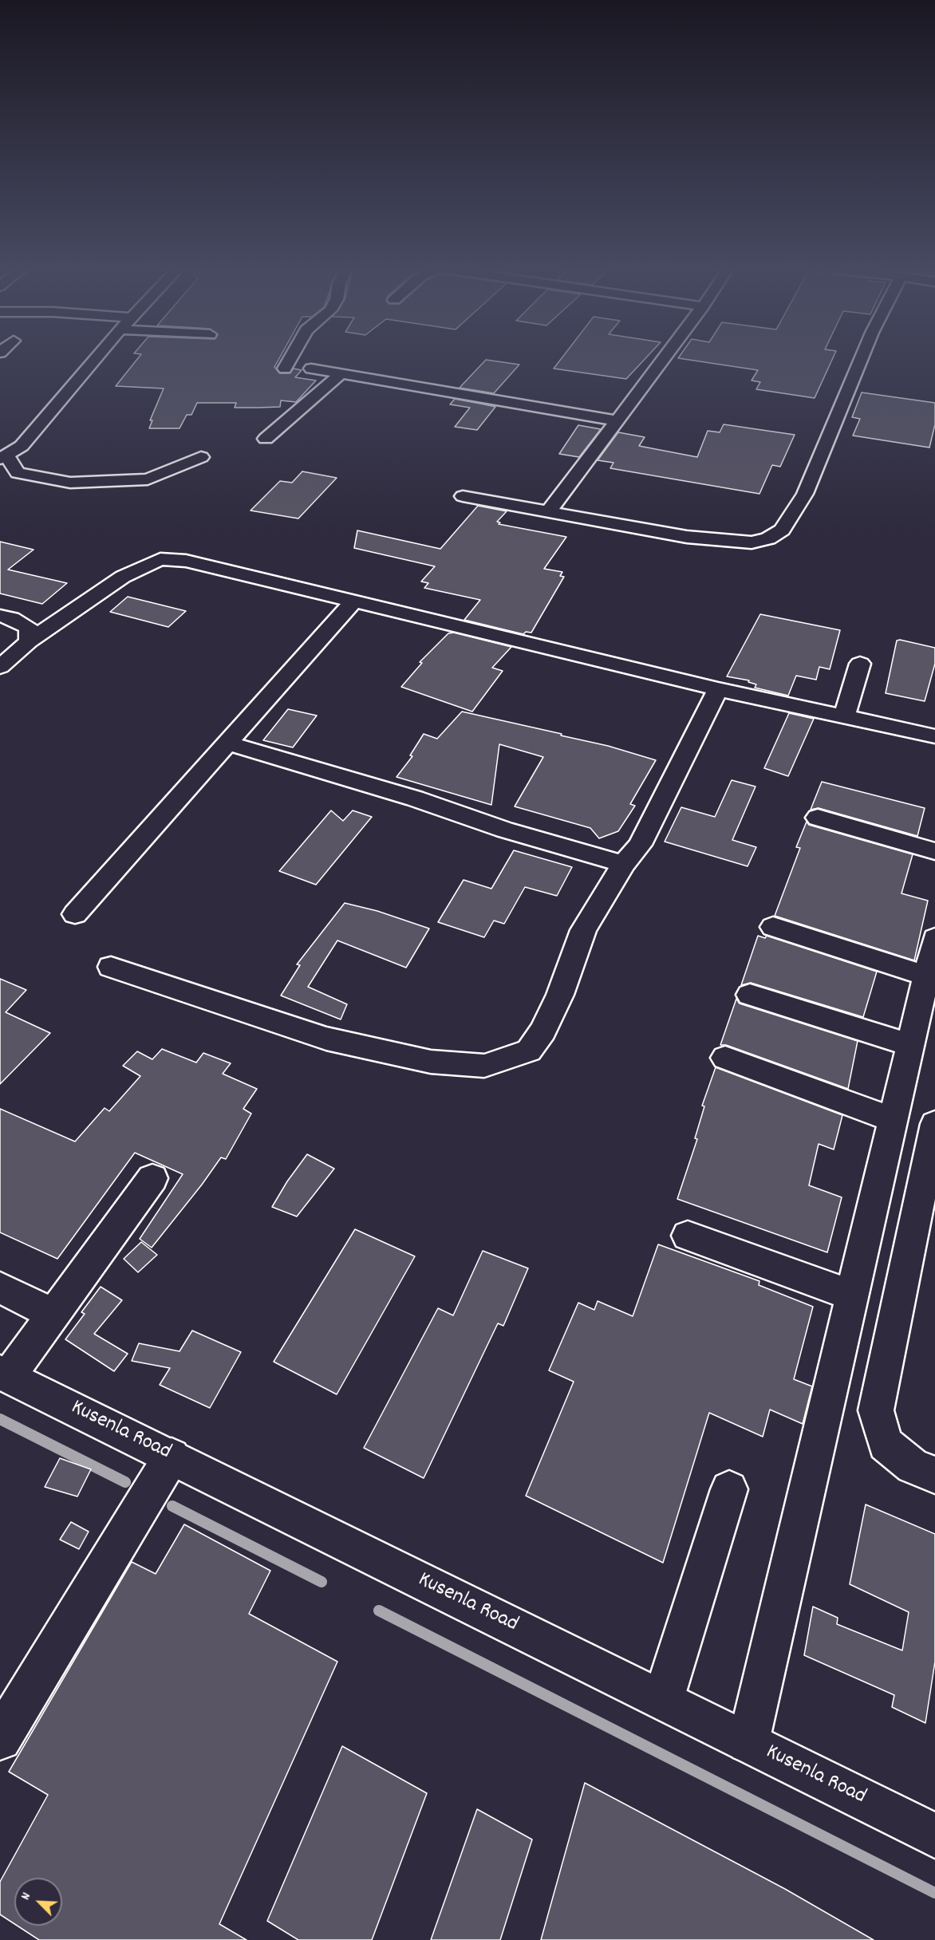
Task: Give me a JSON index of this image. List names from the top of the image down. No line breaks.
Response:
{"streets":{"street":["Kusenla Road"]},"north":"top left"}
